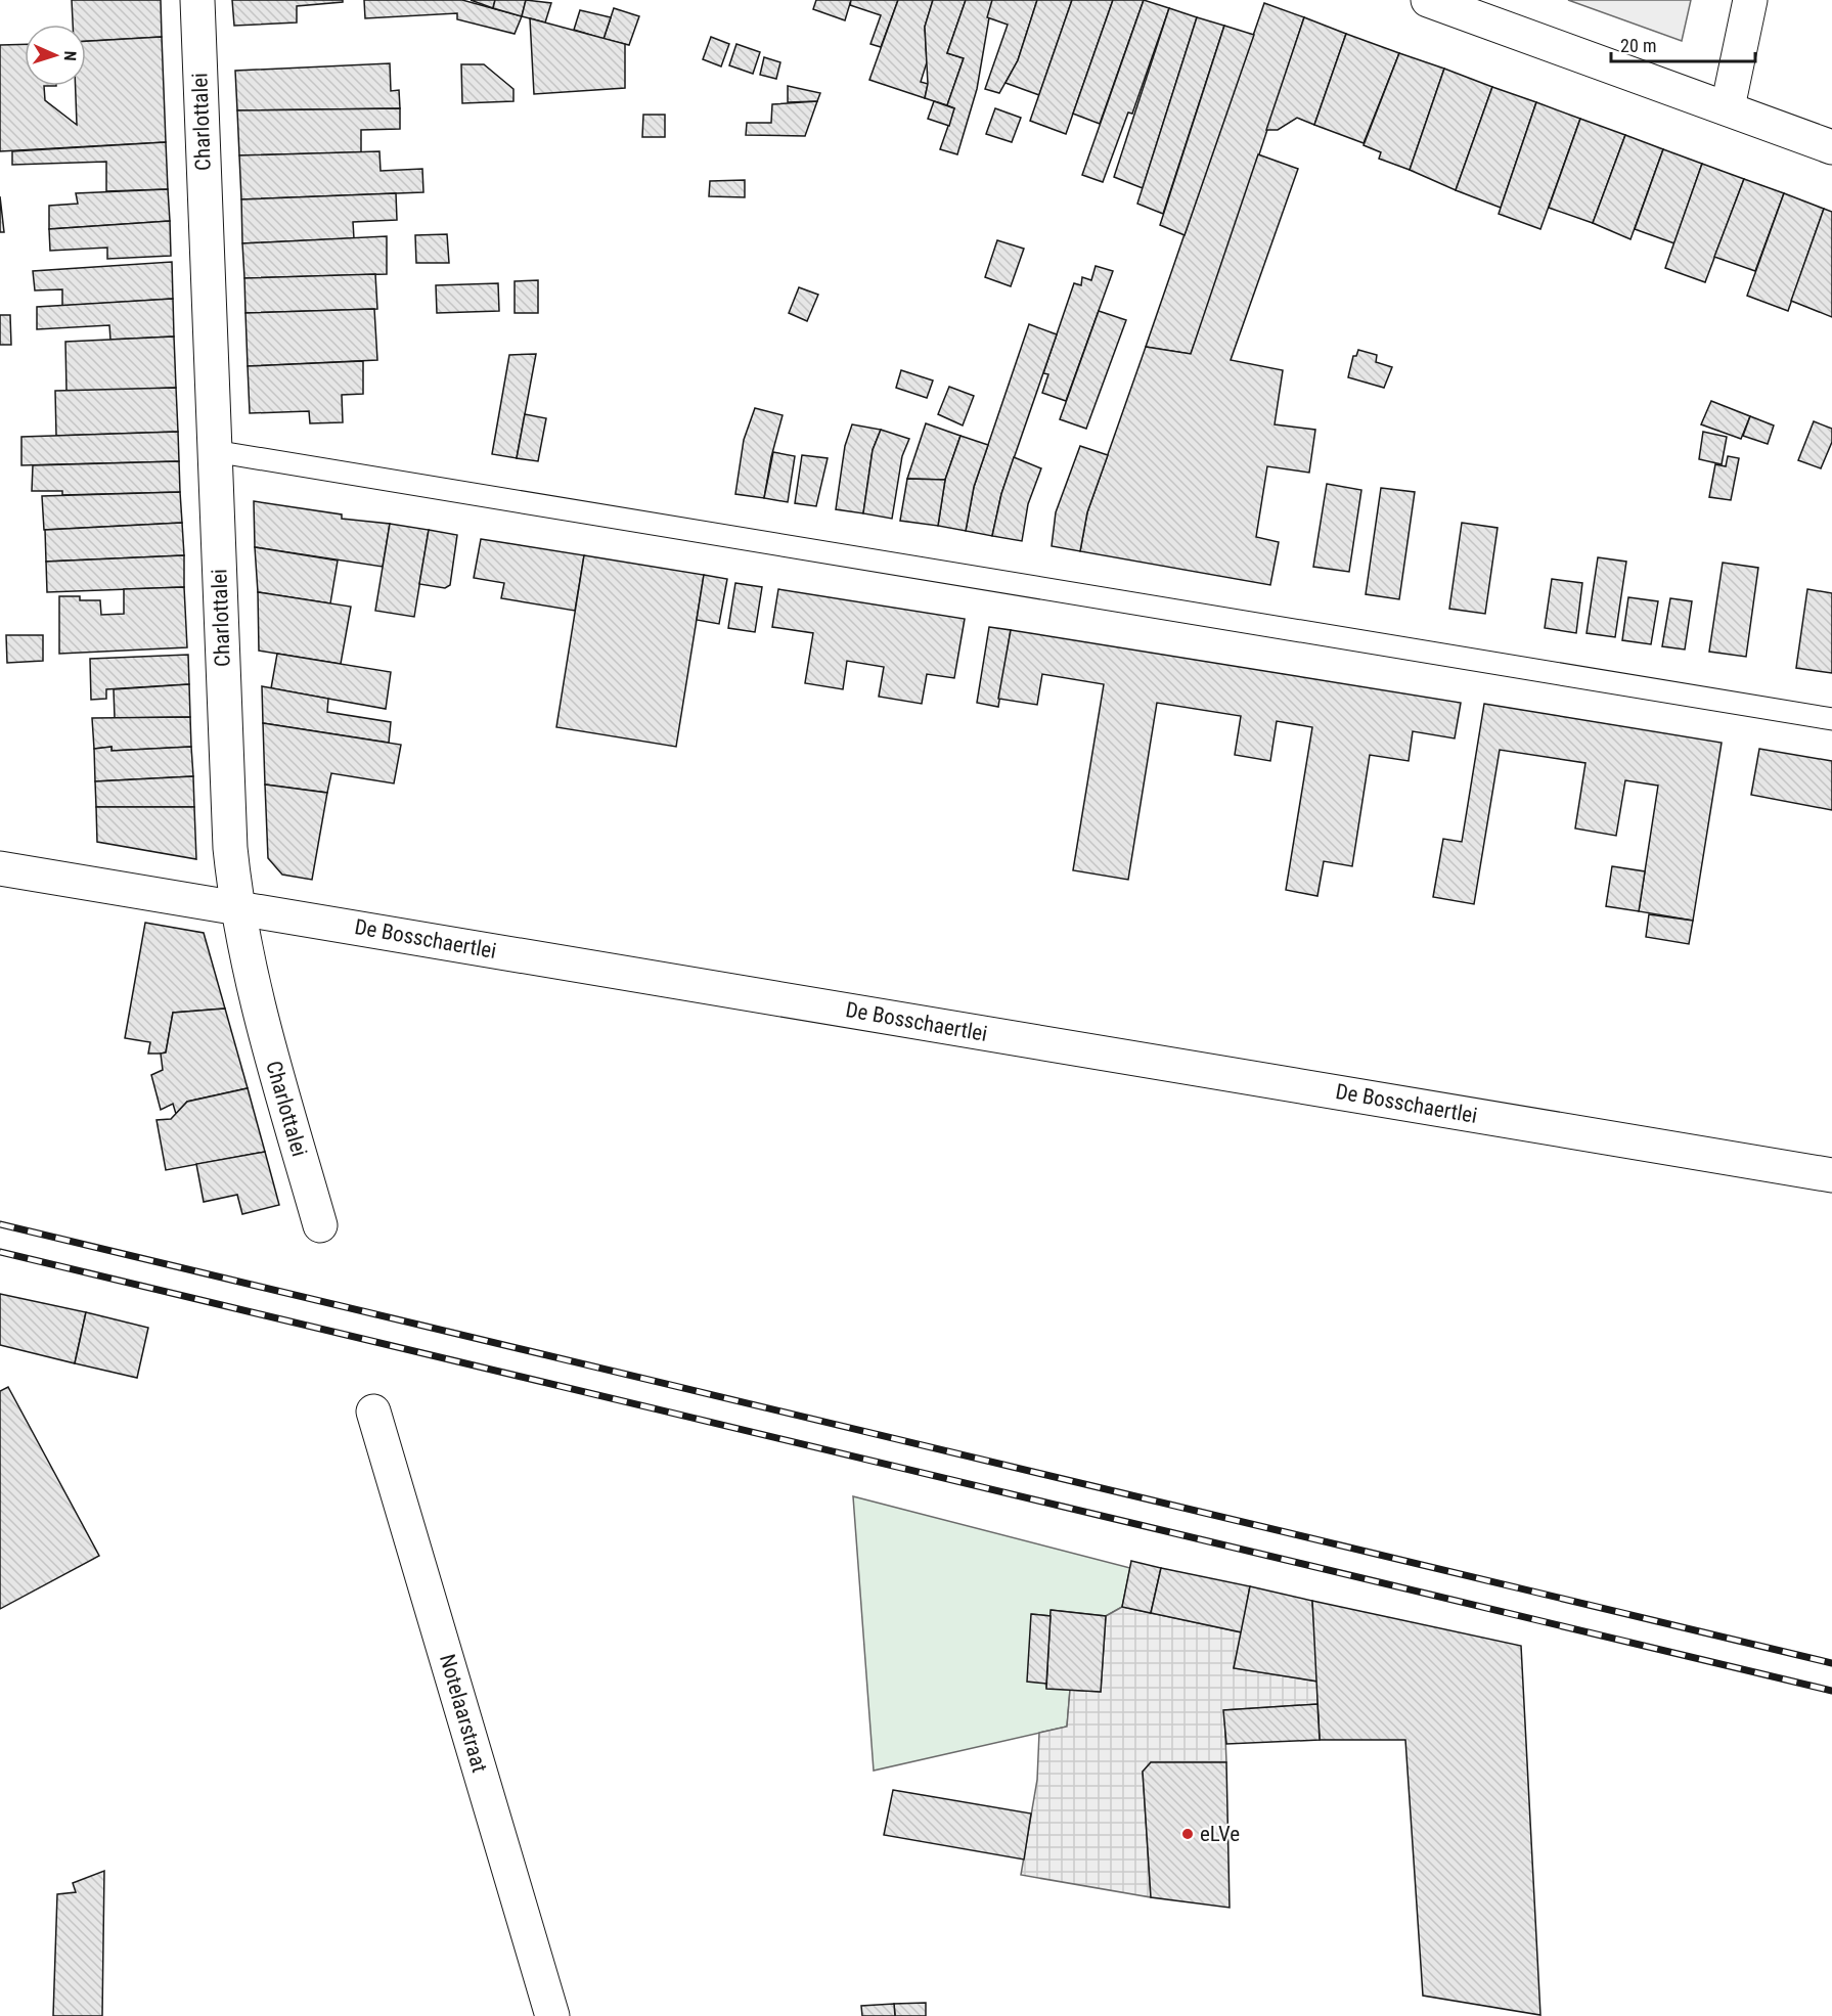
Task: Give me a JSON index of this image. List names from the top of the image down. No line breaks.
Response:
{"streets":{"street":["Charlottalei","De Bosschaertlei","Notelaarstraat"]},"crossings":[["Charlottalei","De Bosschaertlei"]],"places":["eLVe"],"scale_bar":"20 m","north":"right"}
